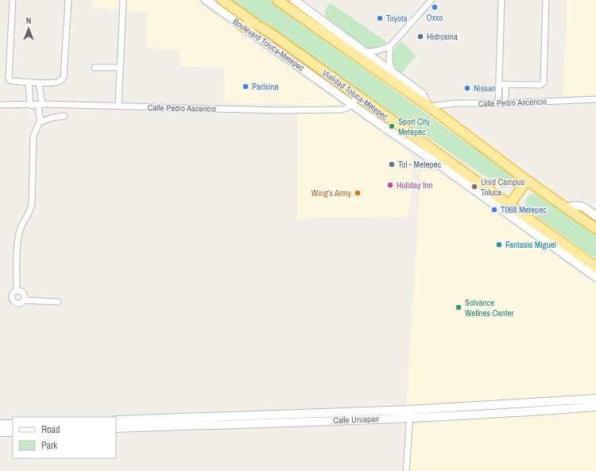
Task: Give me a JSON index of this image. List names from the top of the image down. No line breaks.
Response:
{"streets":{"highway":["Vialidad Toluca-Metepec"],"main road":["Boulevard Toluca-Metepec","Calle Uruapan"],"street":["Calle Pedro Ascencio"]},"crossings":[["Boulevard Toluca-Metepec","Vialidad Toluca-Metepec"],["Boulevard Toluca-Metepec","Calle Pedro Ascencio"],["Vialidad Toluca-Metepec","Calle Pedro Ascencio"]],"places":["Oxxo","Toyota","Hidrosina","Parisina","Nissan","Sport City Metepec","Tol - Metepec","Holiday Inn","Unid Campus Toluca","Wing's Army","T068 Metepec","Fantasis Miguel","Solvance Wellnes Center"],"legend":["Road","Park"],"north":"top"}
